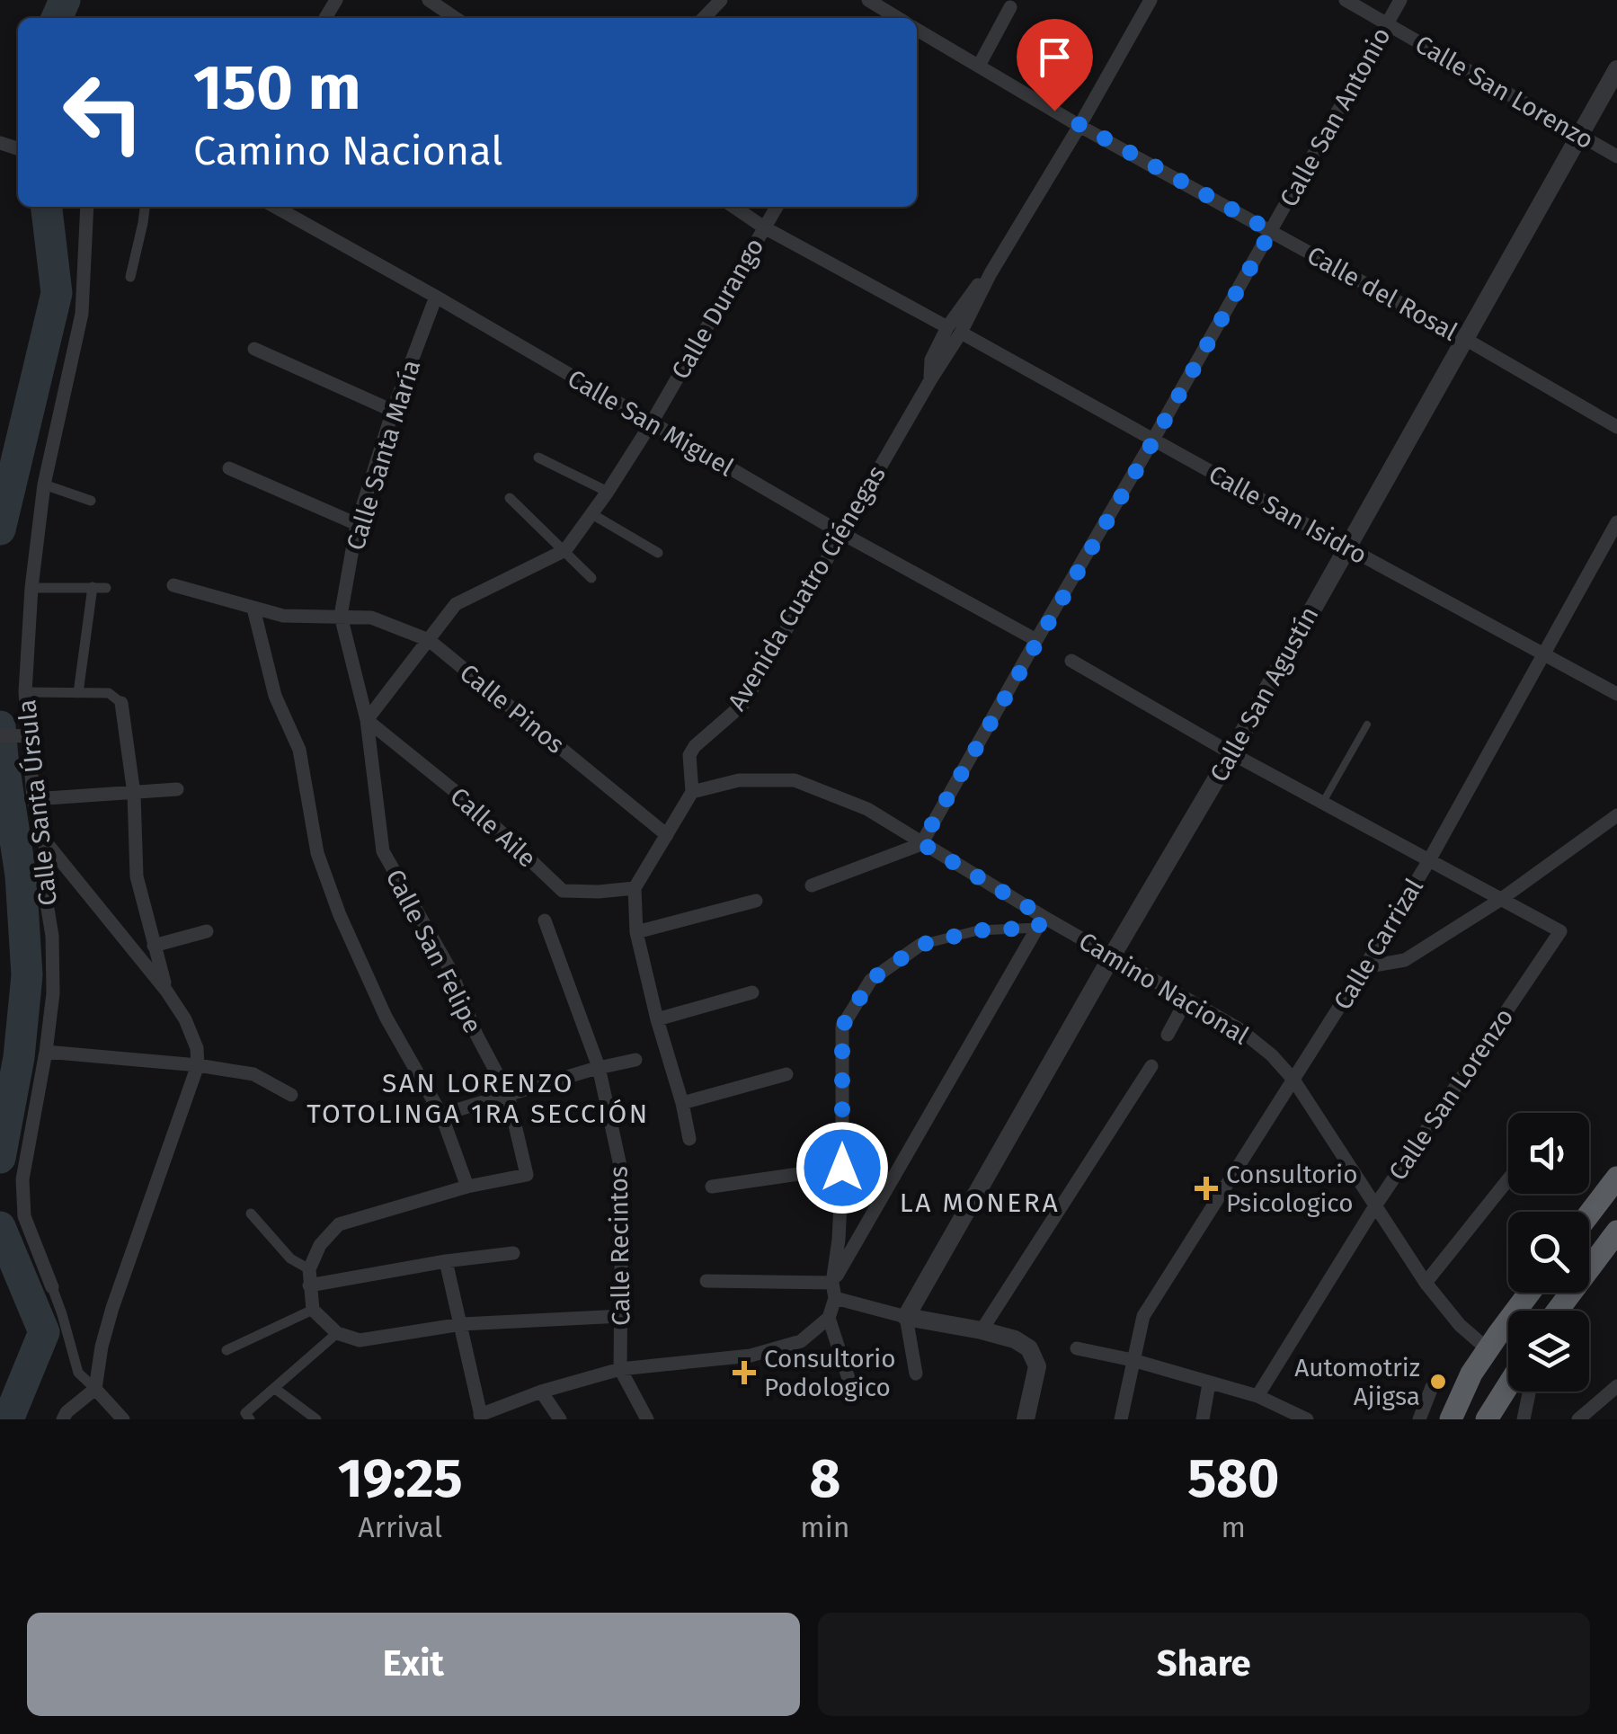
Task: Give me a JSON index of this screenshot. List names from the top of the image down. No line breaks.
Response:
{"streets":{"street":["Calle San Lorenzo","Calle San Antonio","Calle del Rosal","Calle Durango","Calle San Miguel","Calle Santa María","Calle San Isidro","Avenida Cuatro Ciénegas","Calle San Agustín","Calle Pinos","Calle Santa Úrsula","Calle Aile","Calle Carrizal","Calle San Felipe","Camino Nacional","Calle Recintos"]},"crossings":[["Calle San Lorenzo","Calle San Antonio"],["Calle San Lorenzo","Calle San Agustín"],["Calle San Lorenzo","Camino Nacional"],["Calle San Antonio","Calle del Rosal"],["Calle San Antonio","Calle San Miguel"],["Calle San Antonio","Calle San Isidro"],["Calle San Antonio","Camino Nacional"],["Calle del Rosal","Avenida Cuatro Ciénegas"],["Calle del Rosal","Calle San Agustín"],["Calle Durango","Calle San Miguel"],["Calle Durango","Calle San Isidro"],["Calle Durango","Calle Pinos"],["Calle Durango","Calle Aile"],["Calle Durango","Calle San Felipe"],["Calle San Miguel","Calle Santa María"],["Calle San Miguel","Avenida Cuatro Ciénegas"],["Calle Santa María","Calle Pinos"],["Calle Santa María","Calle San Felipe"],["Calle San Isidro","Avenida Cuatro Ciénegas"],["Calle San Isidro","Calle San Agustín"],["Calle San Isidro","Calle Carrizal"],["Avenida Cuatro Ciénegas","Camino Nacional"],["Calle San Agustín","Camino Nacional"],["Calle Pinos","Calle San Felipe"],["Calle Aile","Calle San Felipe"],["Calle Carrizal","Camino Nacional"]],"districts":["SAN LORENZO TOTOLINGA 1RA SECCIÓN","LA MONERA"],"places":{"health":["Consultorio Psicologico","Consultorio Podologico"],"other":["Automotriz Ajigsa"]},"page":{"turn":["150 m","Camino Nacional"],"eta":["19:25","Arrival","8","min","580","m"],"buttons":["Exit","Share"]}}
